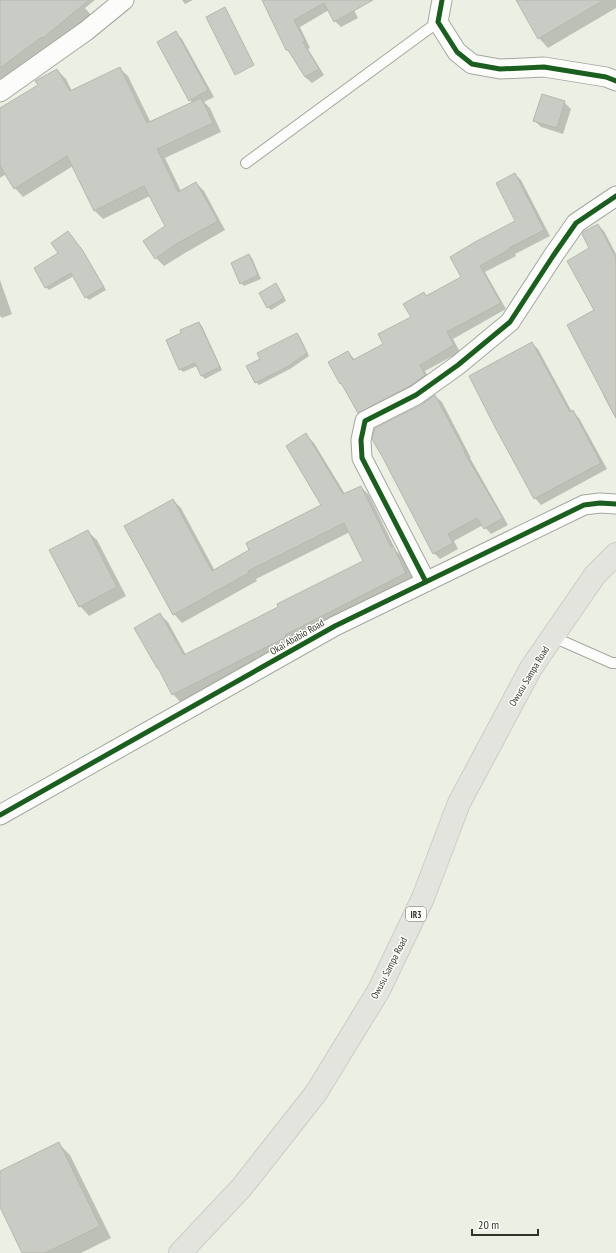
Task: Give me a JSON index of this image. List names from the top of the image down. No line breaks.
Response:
{"streets":{"main road":["Owusu Sampa Road","IR3"],"street":["Okai Ababio Road"]},"scale_bar":"20 m"}
